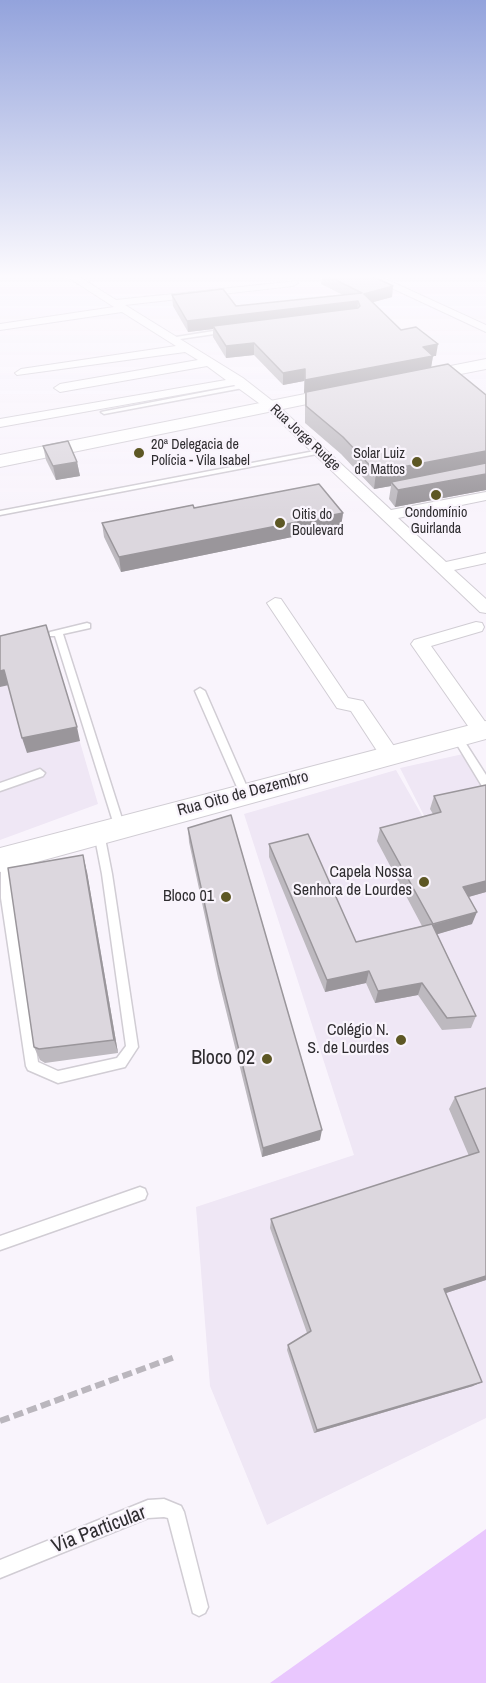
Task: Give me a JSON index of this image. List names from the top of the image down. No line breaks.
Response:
{"streets":{"street":["Rua Jorge Rudge","Rua Oito de Dezembro"],"lane":["Via Particular"]},"places":["20ª Delegacia de Polícia - Vila Isabel","Solar Luiz de Mattos","Condomínio Guirlanda","Oitis do Boulevard","Capela Nossa Senhora de Lourdes","Bloco 01","Colégio N. S. de Lourdes","Bloco 02"]}
